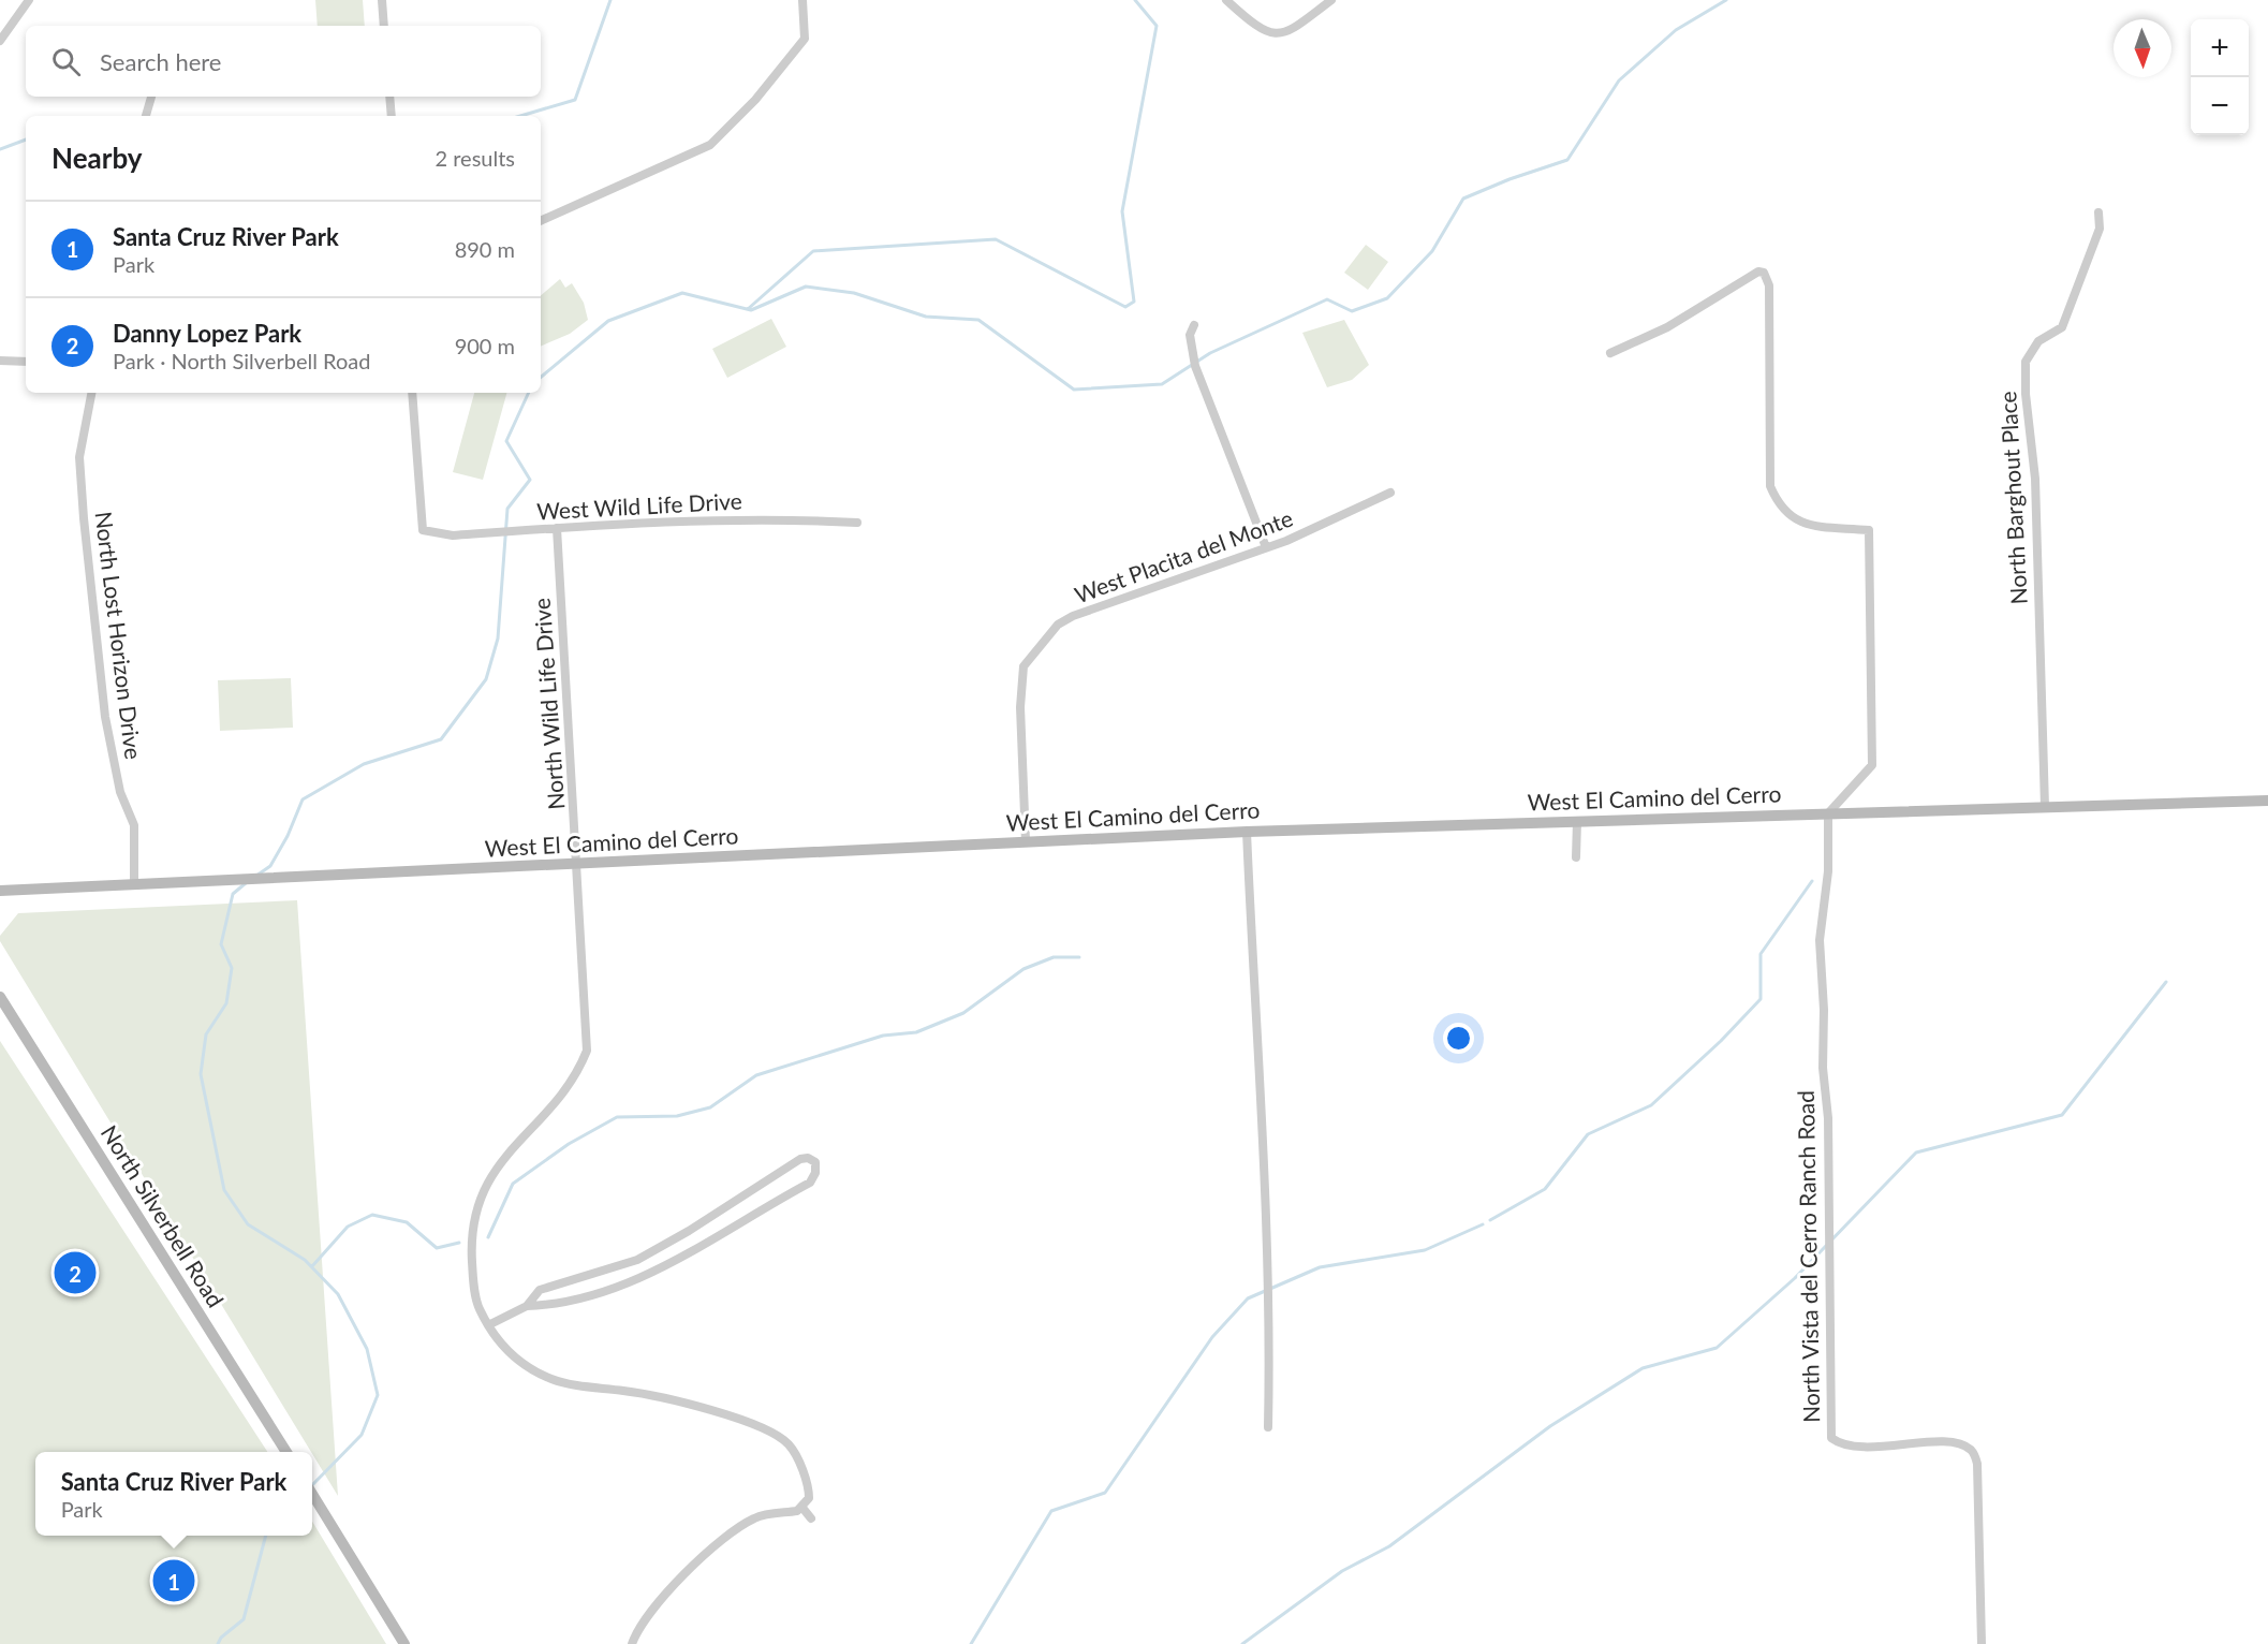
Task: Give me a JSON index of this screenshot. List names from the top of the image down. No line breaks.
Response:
{"streets":{"street":["North Barghout Place","West Wild Life Drive","West Placita del Monte","North Lost Horizon Drive","North Wild Life Drive","West El Camino del Cerro","North Silverbell Road","North Vista del Cerro Ranch Road"]},"crossings":[["North Barghout Place","West El Camino del Cerro"],["West Wild Life Drive","North Wild Life Drive"],["West Placita del Monte","West El Camino del Cerro"],["North Lost Horizon Drive","West El Camino del Cerro"],["North Wild Life Drive","West El Camino del Cerro"],["West El Camino del Cerro","North Vista del Cerro Ranch Road"]],"north":"bottom","page":{"map_buttons":["+","−"],"search":"Search here","heading":["Nearby","2 results"],"list":[{"mark":"1","name":"Santa Cruz River Park","note":"Park","value":"890 m"},{"mark":"2","name":"Danny Lopez Park","note":"Park · North Silverbell Road","value":"900 m"}],"pins":["2","1"],"popup":["Santa Cruz River Park","Park"]}}
